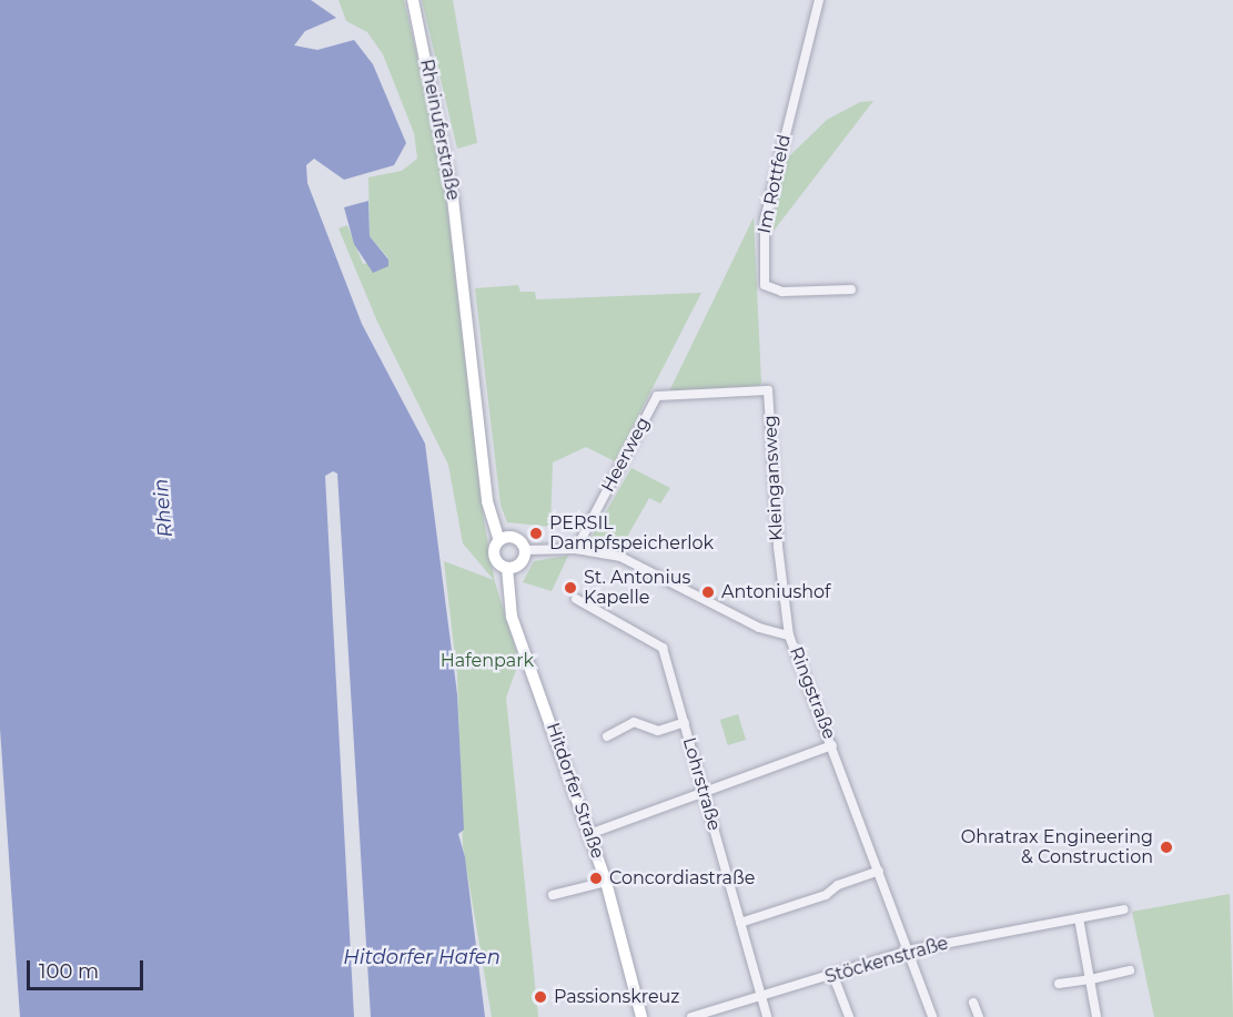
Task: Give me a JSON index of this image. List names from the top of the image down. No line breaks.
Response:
{"streets":{"street":["Rheinuferstraße","Im Rottfeld","Heerweg","Kleingansweg","Ringstraße","Lohrstraße","Hitdorfer Straße","Stöckenstraße"]},"crossings":[["Rheinuferstraße","Ringstraße"],["Rheinuferstraße","Hitdorfer Straße"],["Heerweg","Kleingansweg"],["Heerweg","Ringstraße"],["Kleingansweg","Ringstraße"],["Ringstraße","Hitdorfer Straße"],["Ringstraße","Stöckenstraße"],["Lohrstraße","Stöckenstraße"]],"water":["Rhein","Hitdorfer Hafen"],"parks":["Hafenpark"],"places":["PERSIL Dampfspeicherlok","St. Antonius Kapelle","Antoniushof","Ohratrax Engineering & Construction","Concordiastraße","Passionskreuz"],"scale_bar":"100 m"}
